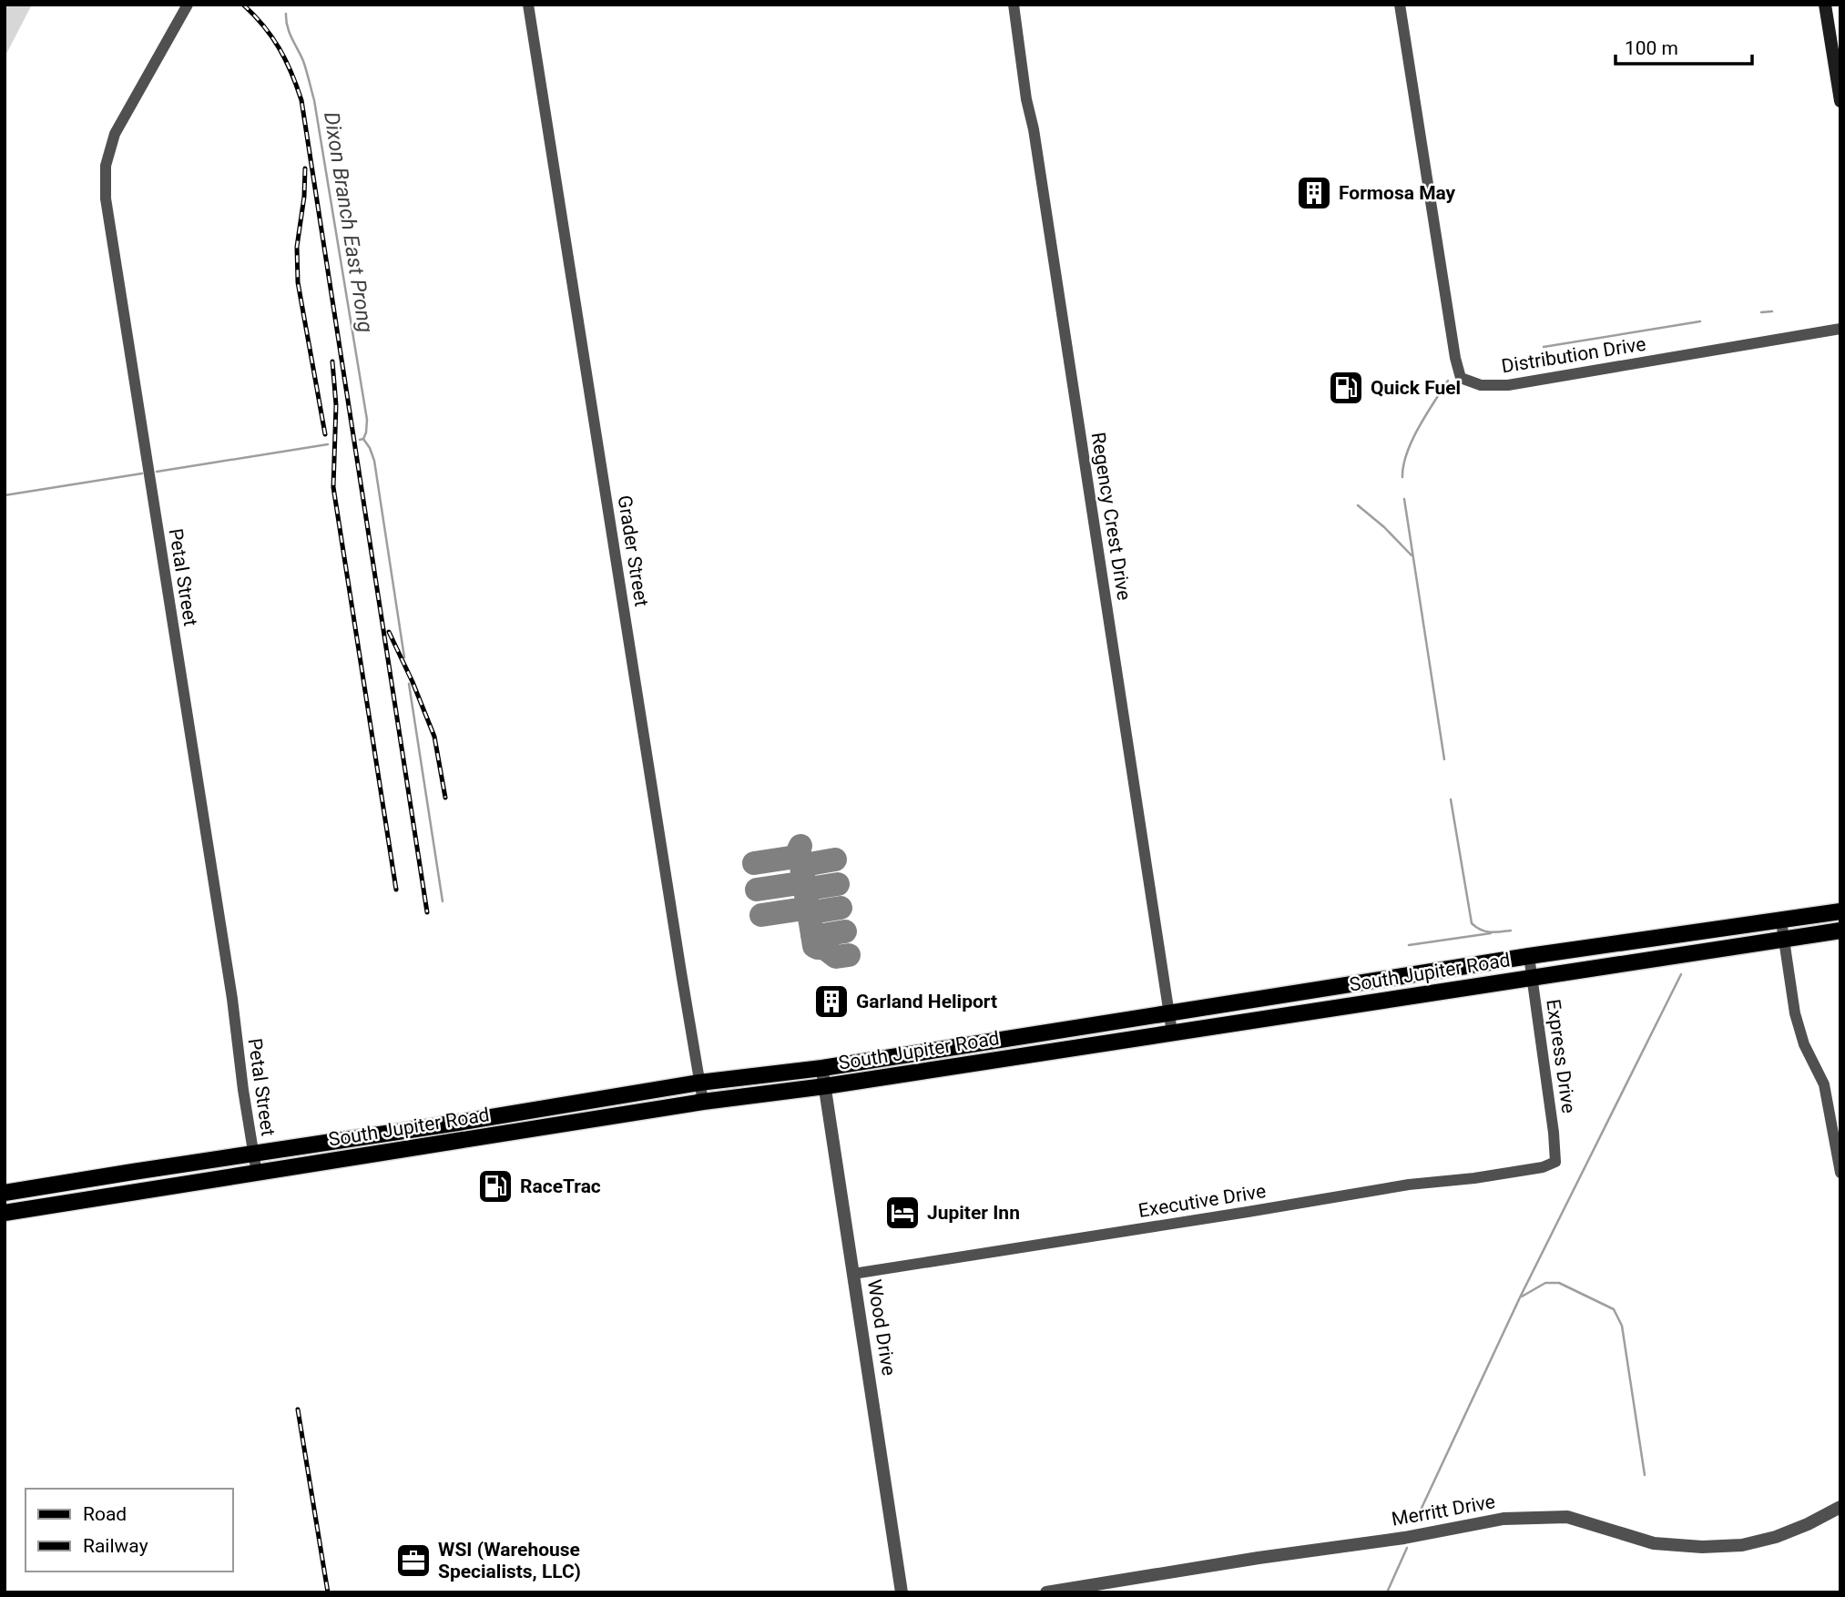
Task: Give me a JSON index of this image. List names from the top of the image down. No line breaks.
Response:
{"streets":{"main road":["South Jupiter Road"],"street":["Distribution Drive","Regency Crest Drive","Grader Street","Petal Street","Express Drive","Executive Drive","Wood Drive","Merritt Drive"]},"crossings":[["Regency Crest Drive","South Jupiter Road"],["Grader Street","South Jupiter Road"],["Petal Street","South Jupiter Road"],["South Jupiter Road","Express Drive"],["South Jupiter Road","Wood Drive"],["Express Drive","Executive Drive"],["Executive Drive","Wood Drive"]],"water":["Dixon Branch East Prong"],"places":{"building":["Formosa May","Garland Heliport"],"fuel station":["Quick Fuel","RaceTrac"],"hotel":["Jupiter Inn"],"office":["WSI (Warehouse Specialists, LLC)"]},"legend":["Road","Railway"],"scale_bar":"100 m"}
